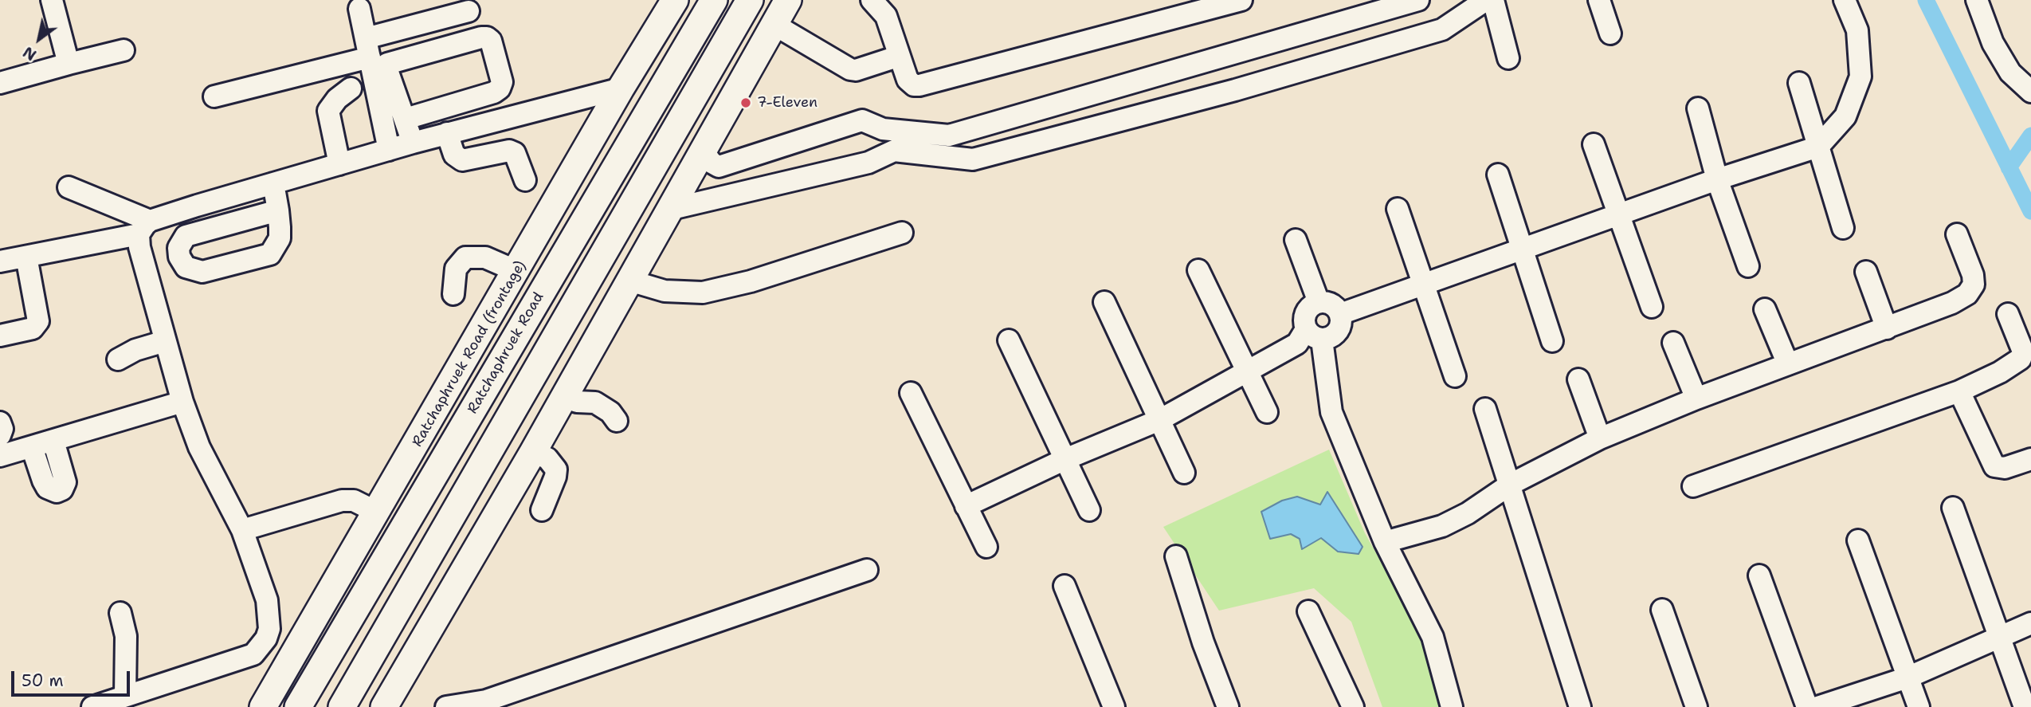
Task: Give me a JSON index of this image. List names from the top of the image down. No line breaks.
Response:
{"streets":{"main road":["Ratchaphruek Road","Ratchaphruek Road (frontage)"]},"places":["7-Eleven"],"scale_bar":"50 m","north":"bottom left"}
